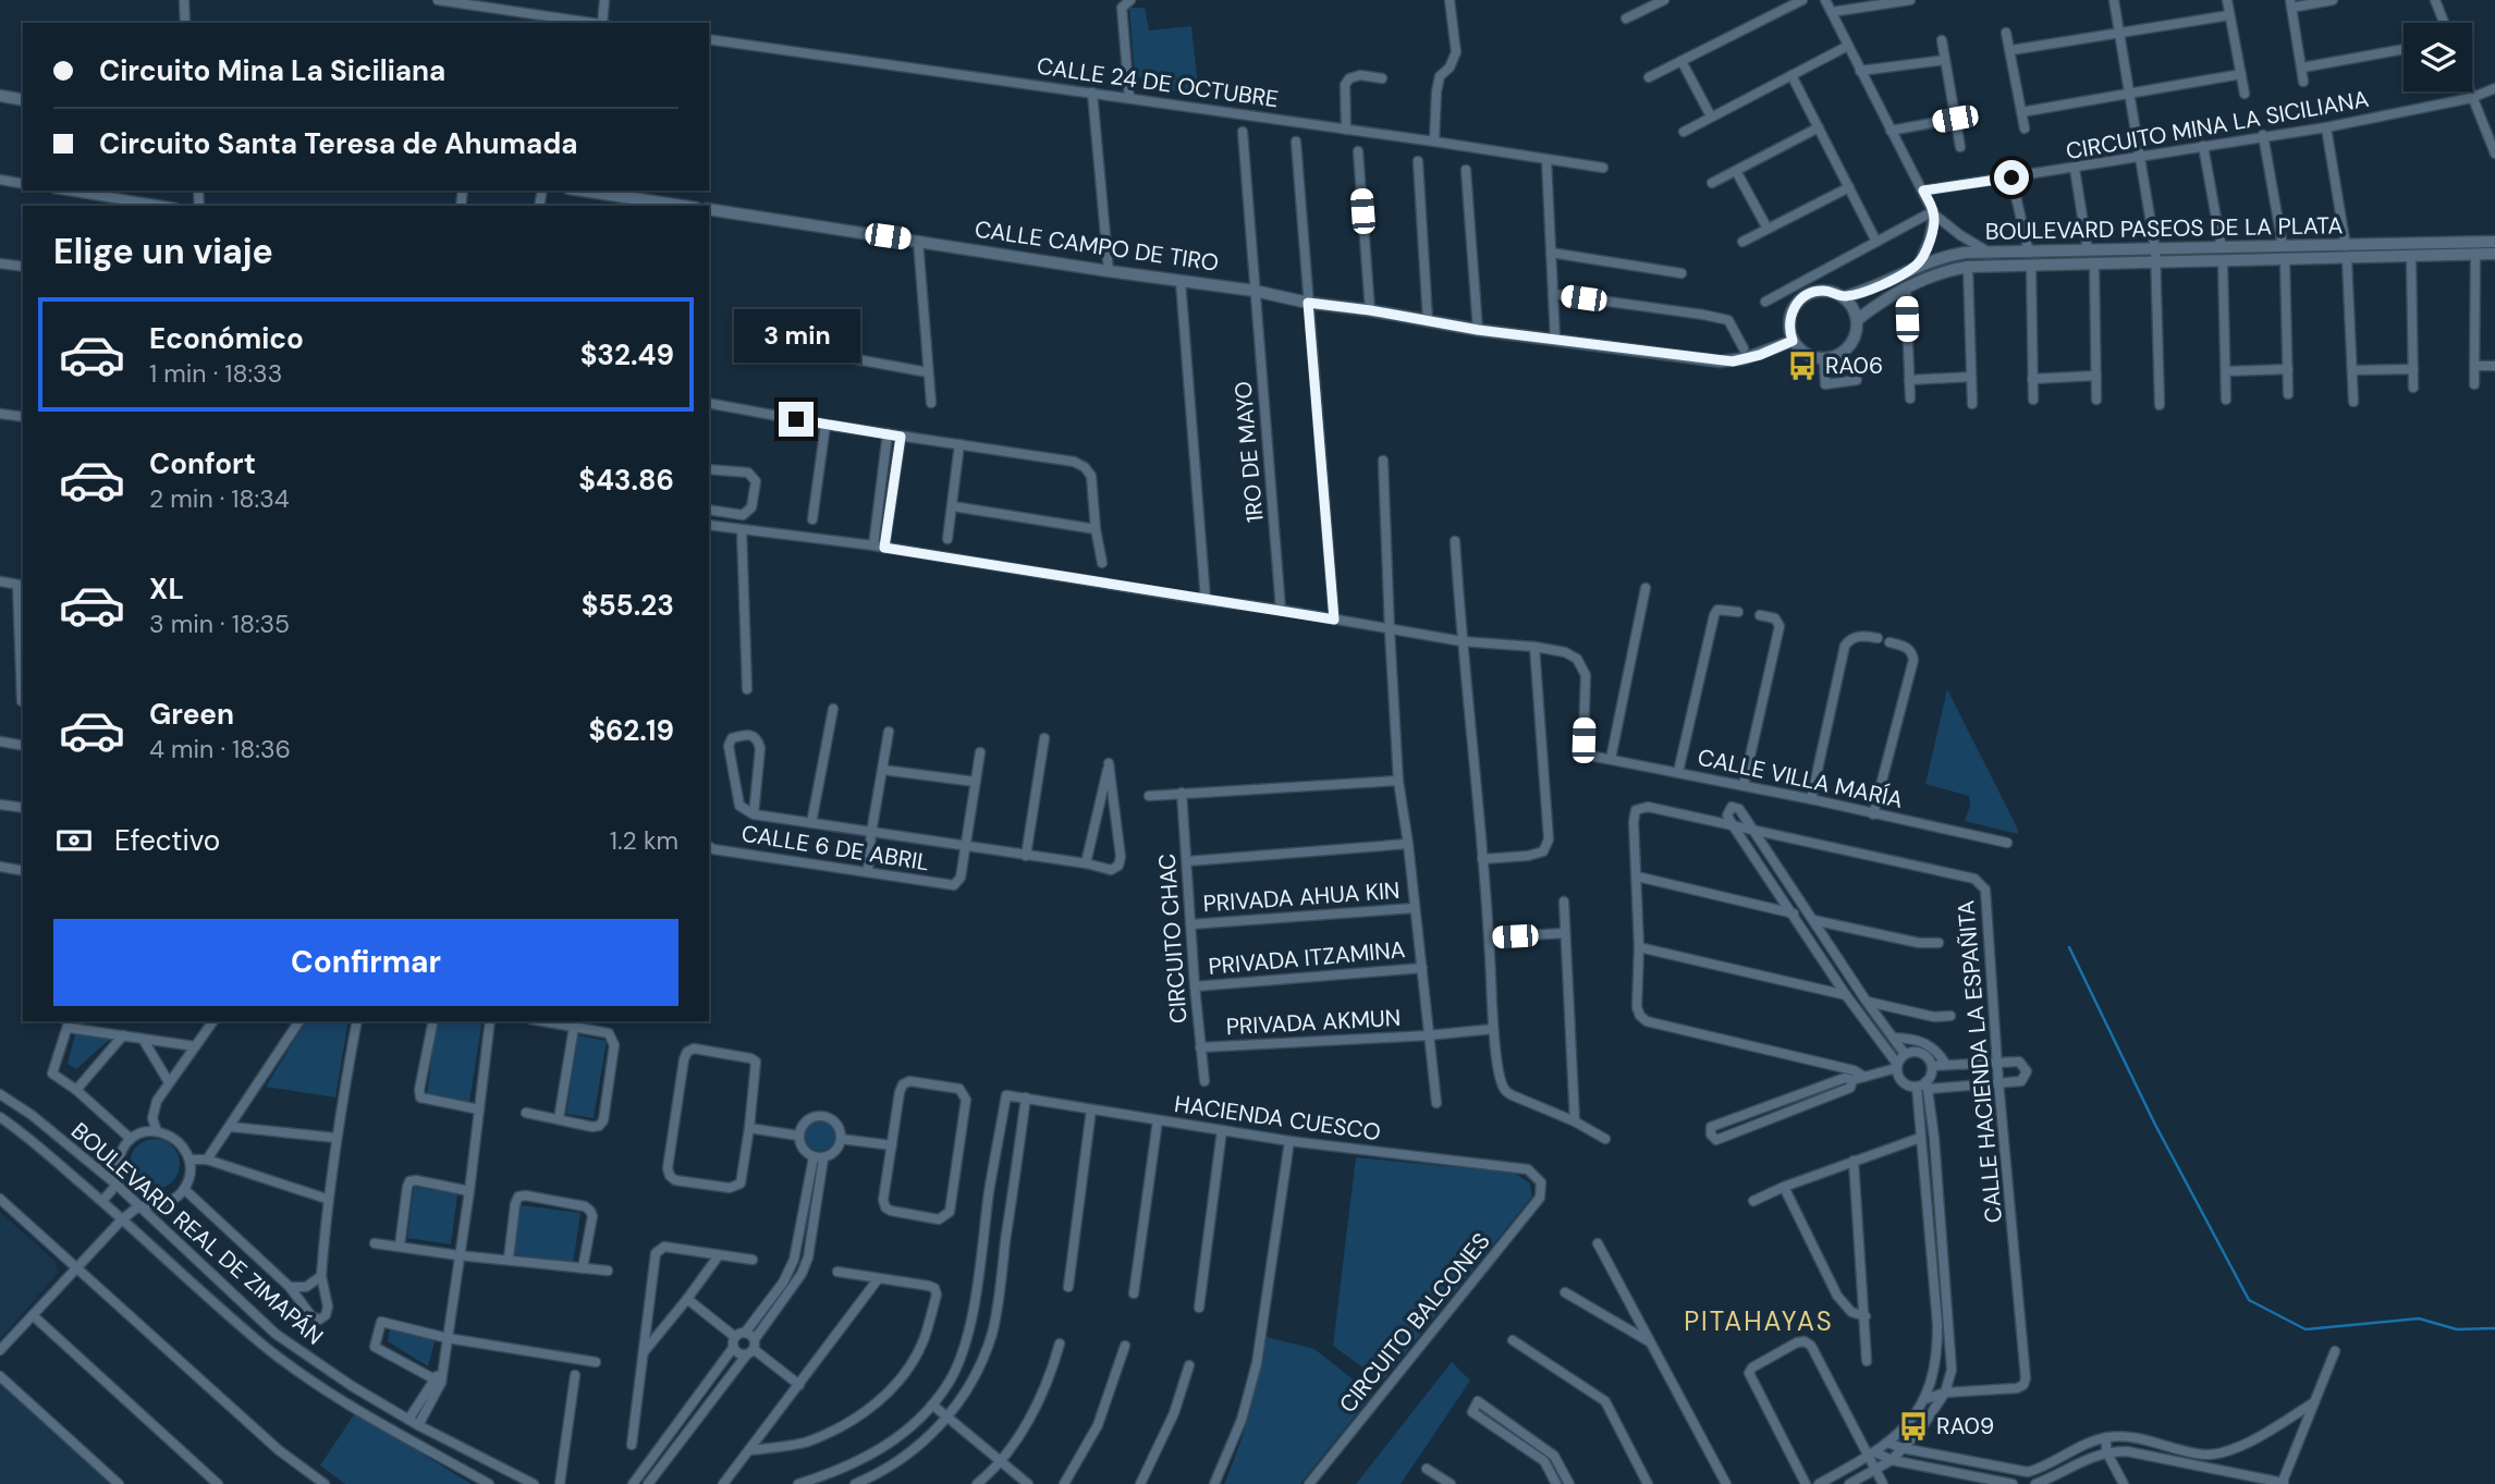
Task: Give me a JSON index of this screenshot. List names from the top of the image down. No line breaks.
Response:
{"streets":{"street":["CALLE 24 DE OCTUBRE","CIRCUITO MINA LA SICILIANA","BOULEVARD PASEOS DE LA PLATA","CALLE CAMPO DE TIRO","1RO DE MAYO","CALLE VILLA MARÍA","CALLE 6 DE ABRIL","PRIVADA AHUA KIN","CIRCUITO CHAC","PRIVADA ITZAMINA","PRIVADA AKMUN","CALLE HACIENDA LA ESPAÑITA","HACIENDA CUESCO","BOULEVARD REAL DE ZIMAPÁN","CIRCUITO BALCONES"]},"crossings":[["BOULEVARD PASEOS DE LA PLATA","CALLE CAMPO DE TIRO"],["CALLE CAMPO DE TIRO","1RO DE MAYO"],["PRIVADA AHUA KIN","CIRCUITO CHAC"],["CIRCUITO CHAC","PRIVADA ITZAMINA"],["CIRCUITO CHAC","PRIVADA AKMUN"],["HACIENDA CUESCO","CIRCUITO BALCONES"]],"districts":["PITAHAYAS"],"places":{"bus stop":["RA06","RA09"]},"page":{"banner":["Circuito Mina La Siciliana","Circuito Santa Teresa de Ahumada"],"heading":"Elige un viaje","list":[{"name":"Económico","note":"1 min · 18:33","value":"$32.49"},{"name":"Confort","note":"2 min · 18:34","value":"$43.86"},{"name":"XL","note":"3 min · 18:35","value":"$55.23"},{"name":"Green","note":"4 min · 18:36","value":"$62.19"}],"bubble":"3 min","pay":["Efectivo","1.2 km"],"buttons":"Confirmar"}}
